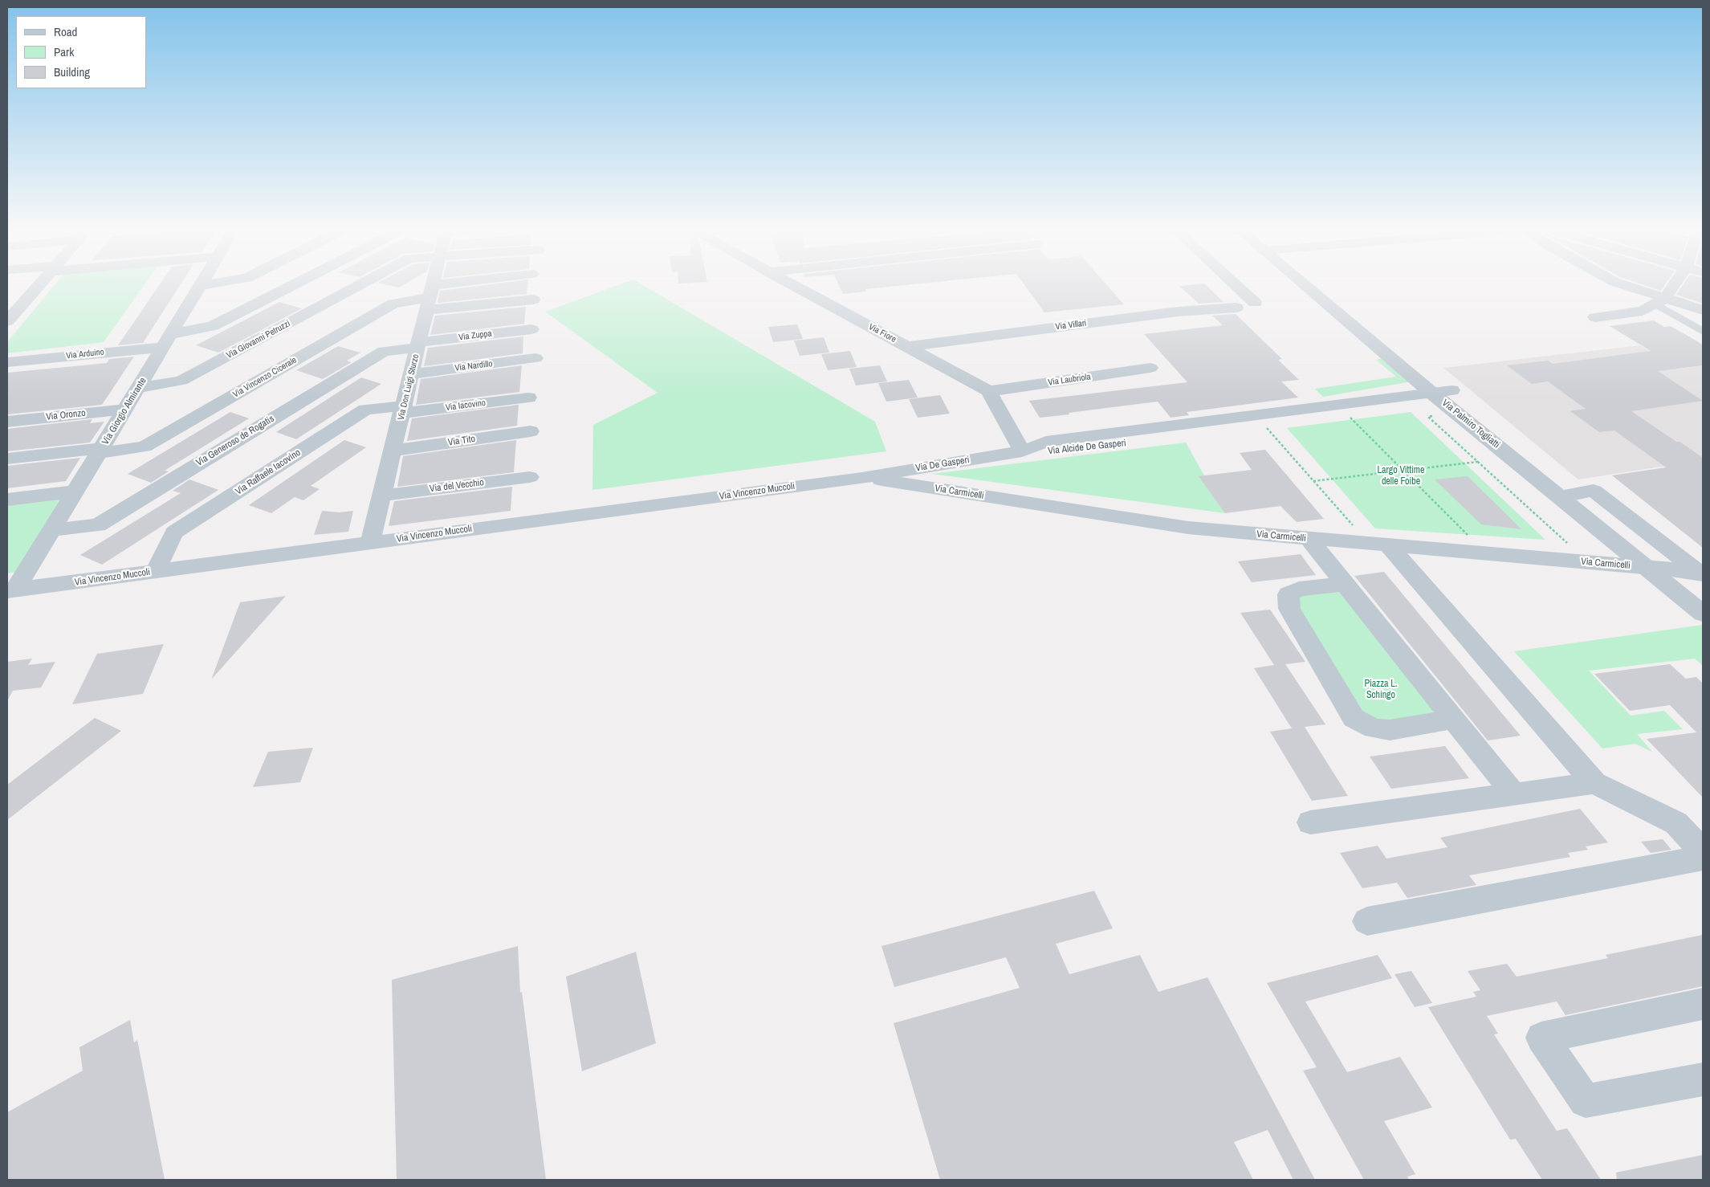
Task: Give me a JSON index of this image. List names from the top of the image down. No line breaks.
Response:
{"streets":{"street":["Via Villari","Via Fiore","Via Zuppa","Via Giovanni Petruzzi","Via Arduino","Via Nardillo","Via Vincenzo Cicerale","Via Laubriola","Via Don Luigi Sturzo","Via Iacovino","Via Giorgio Almirante","Via Oronzo","Via Palmiro Togliatti","Via Generoso de Rogatis","Via Tito","Via Alcide De Gasperi","Via De Gasperi","Via Raffaele Iacovino","Via del Vecchio","Via Vincenzo Muccoli","Via Carmicelli"]},"crossings":[["Via Villari","Via Fiore"],["Via Fiore","Via Laubriola"],["Via Zuppa","Via Don Luigi Sturzo"],["Via Zuppa","Via Generoso de Rogatis"],["Via Giovanni Petruzzi","Via Giorgio Almirante"],["Via Arduino","Via Giorgio Almirante"],["Via Nardillo","Via Don Luigi Sturzo"],["Via Vincenzo Cicerale","Via Don Luigi Sturzo"],["Via Vincenzo Cicerale","Via Giorgio Almirante"],["Via Don Luigi Sturzo","Via Iacovino"],["Via Don Luigi Sturzo","Via Generoso de Rogatis"],["Via Don Luigi Sturzo","Via Tito"],["Via Don Luigi Sturzo","Via Raffaele Iacovino"],["Via Don Luigi Sturzo","Via del Vecchio"],["Via Don Luigi Sturzo","Via Vincenzo Muccoli"],["Via Iacovino","Via Raffaele Iacovino"],["Via Giorgio Almirante","Via Oronzo"],["Via Giorgio Almirante","Via Generoso de Rogatis"],["Via Giorgio Almirante","Via Vincenzo Muccoli"],["Via Palmiro Togliatti","Via Alcide De Gasperi"],["Via Palmiro Togliatti","Via Carmicelli"],["Via Alcide De Gasperi","Via De Gasperi"],["Via De Gasperi","Via Vincenzo Muccoli"],["Via De Gasperi","Via Carmicelli"],["Via Raffaele Iacovino","Via Vincenzo Muccoli"],["Via Vincenzo Muccoli","Via Carmicelli"]],"parks":["Largo Vittime delle Foibe","Piazza L. Schingo"],"legend":["Road","Park","Building"]}
